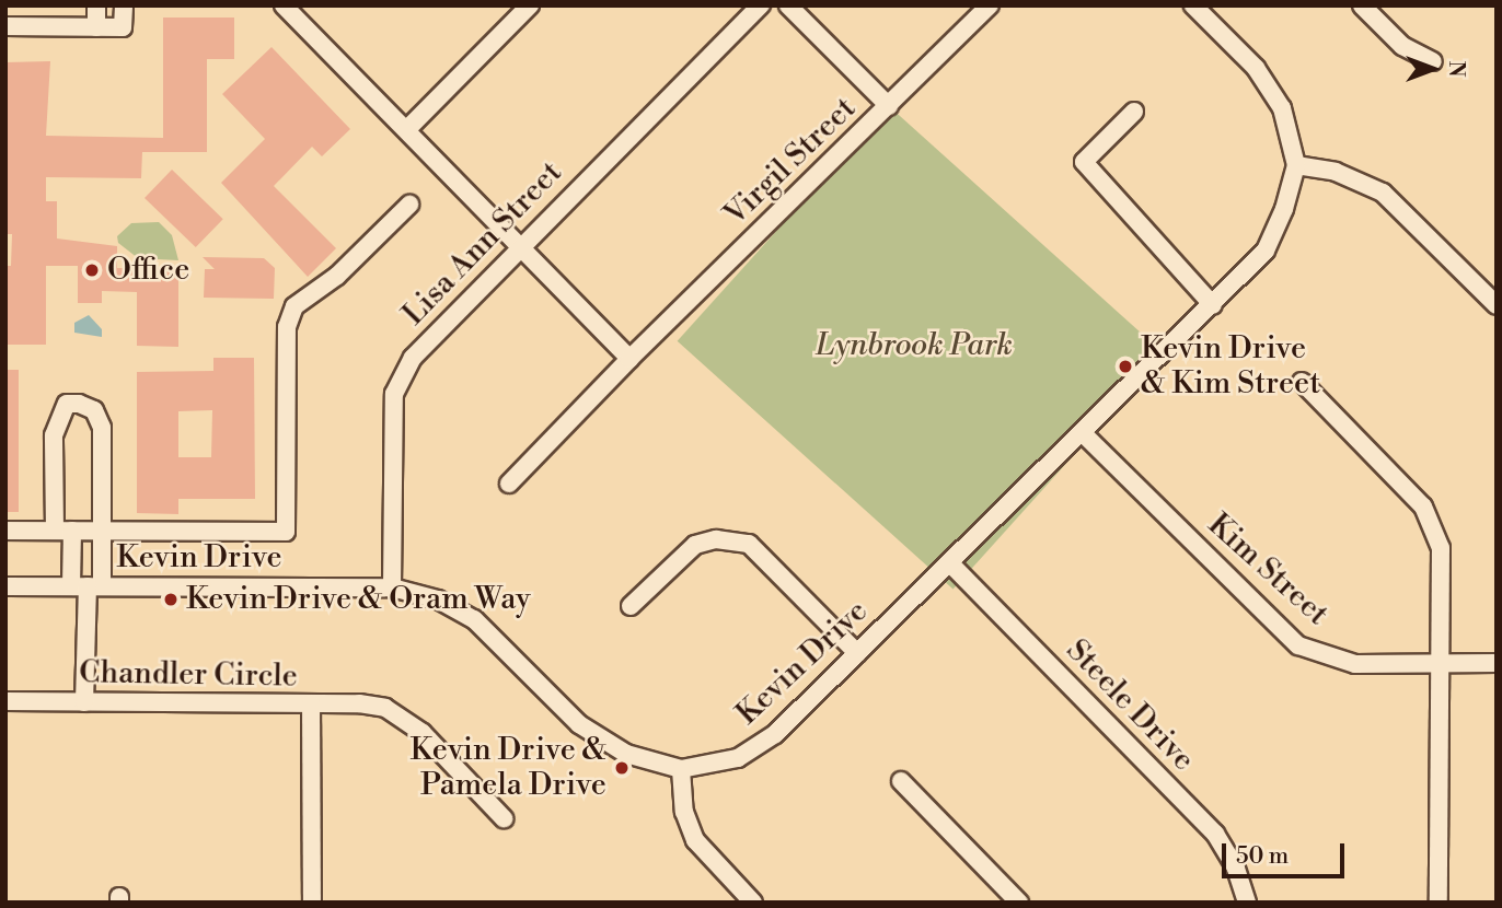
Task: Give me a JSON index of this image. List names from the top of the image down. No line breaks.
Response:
{"streets":{"street":["Virgil Street","Lisa Ann Street","Kevin Drive","Kim Street","Chandler Circle","Steele Drive"]},"crossings":[["Lisa Ann Street","Kevin Drive"],["Kevin Drive","Kim Street"],["Kevin Drive","Steele Drive"]],"parks":["Lynbrook Park"],"places":["Office","Kevin Drive & Kim Street","Kevin Drive & Oram Way","Kevin Drive & Pamela Drive"],"scale_bar":"50 m","north":"right"}
